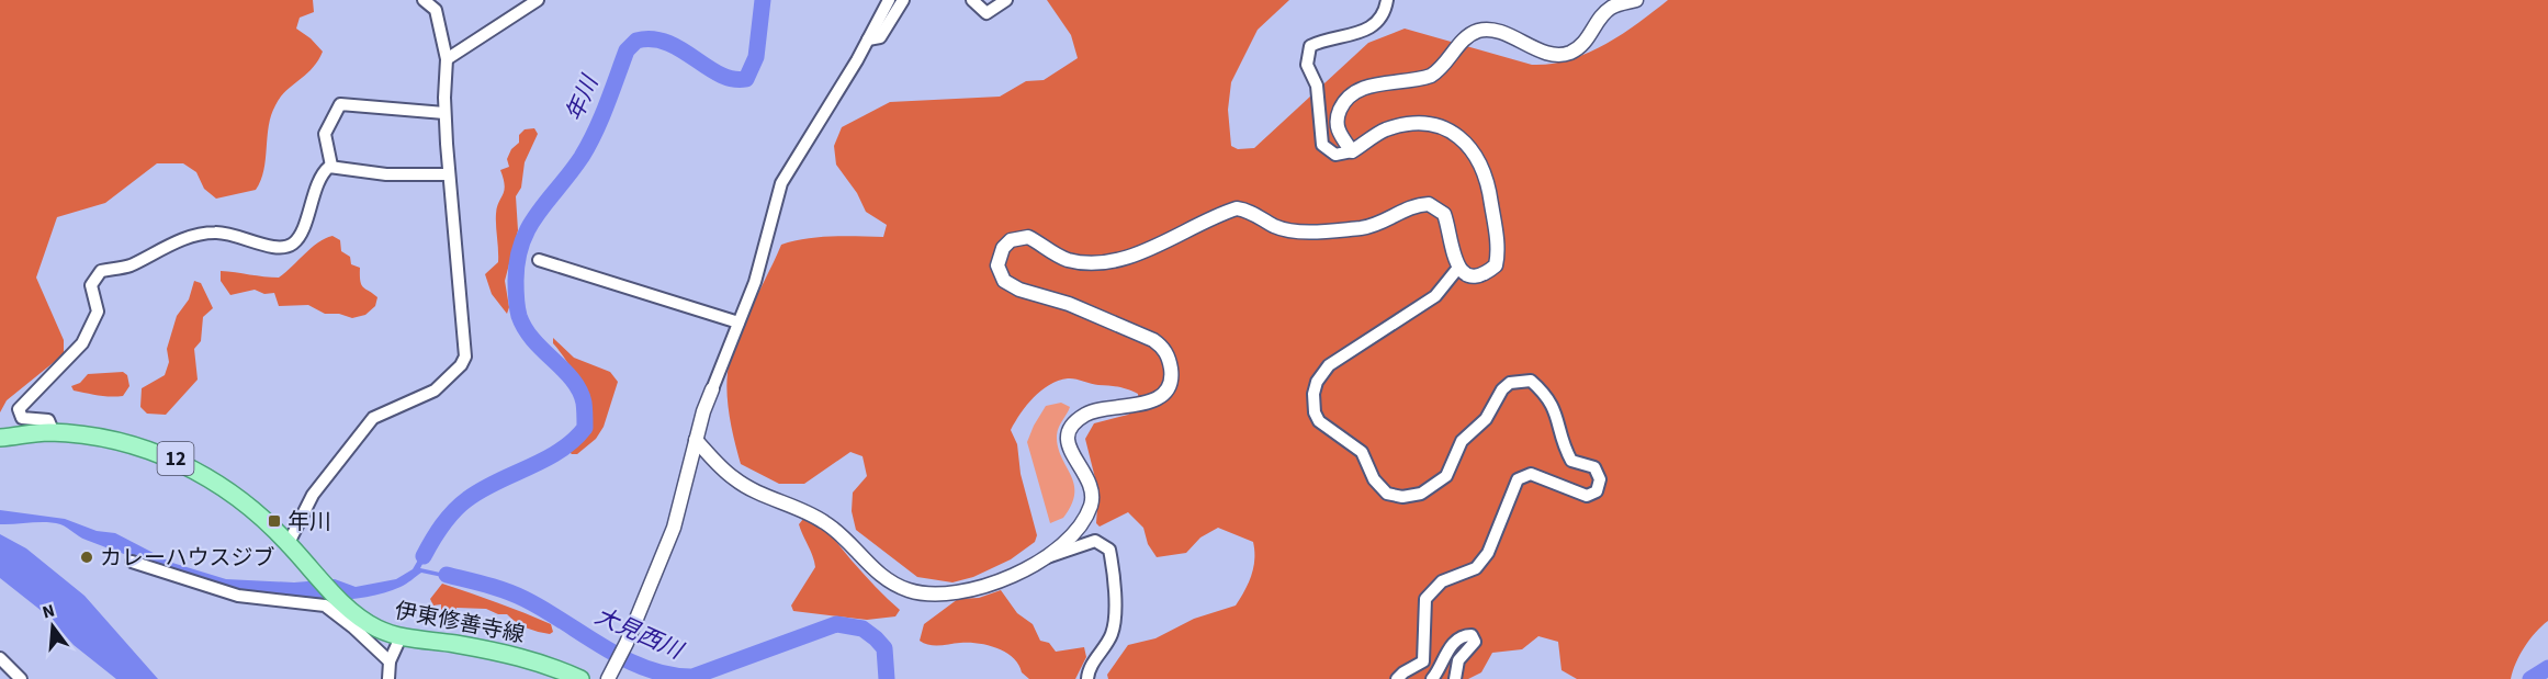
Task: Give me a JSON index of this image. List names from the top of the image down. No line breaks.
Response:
{"streets":{"main road":["12","伊東修善寺線"]},"water":["年川","大見西川"],"places":{"transit":["年川"],"other":["カレーハウスジブ"]},"north":"top"}
